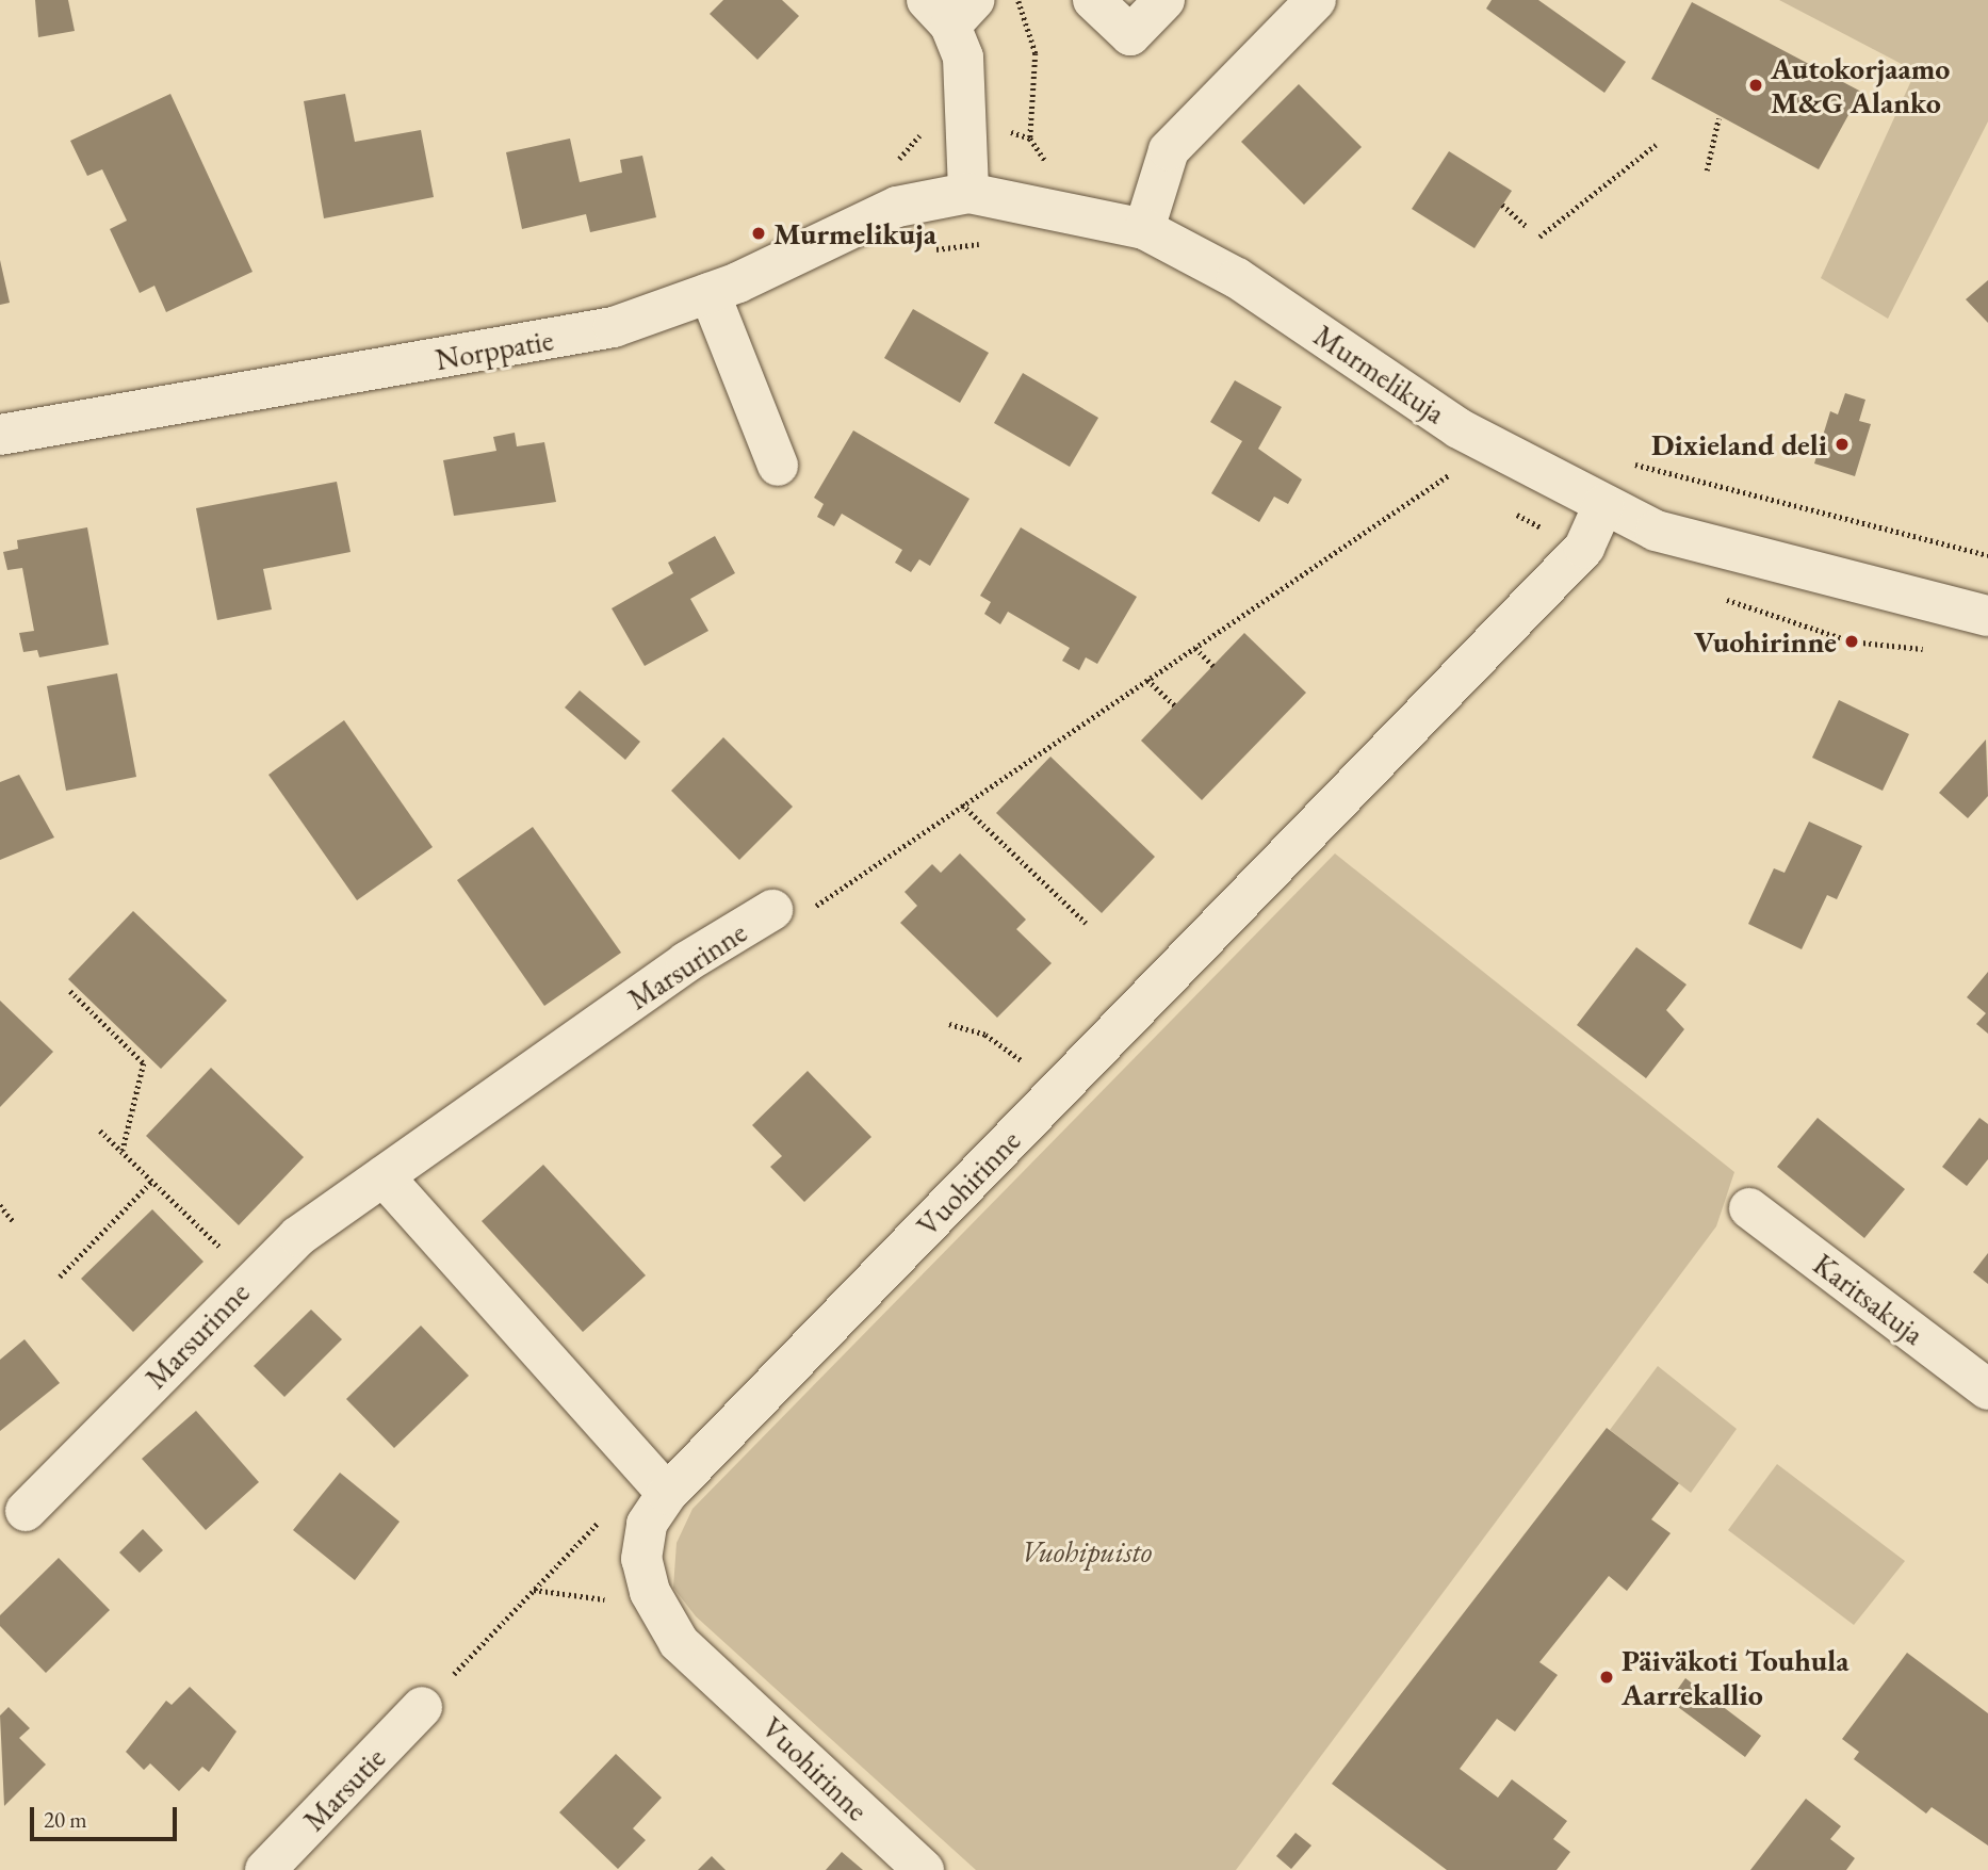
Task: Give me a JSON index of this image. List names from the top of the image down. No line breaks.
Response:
{"streets":{"street":["Norppatie","Murmelikuja","Marsurinne","Vuohirinne","Karitsakuja","Marsutie"]},"crossings":[["Norppatie","Murmelikuja"],["Murmelikuja","Vuohirinne"]],"parks":["Vuohipuisto"],"places":["Autokorjaamo M&G Alanko","Murmelikuja","Dixieland deli","Vuohirinne","Päiväkoti Touhula Aarrekallio"],"scale_bar":"20 m"}
